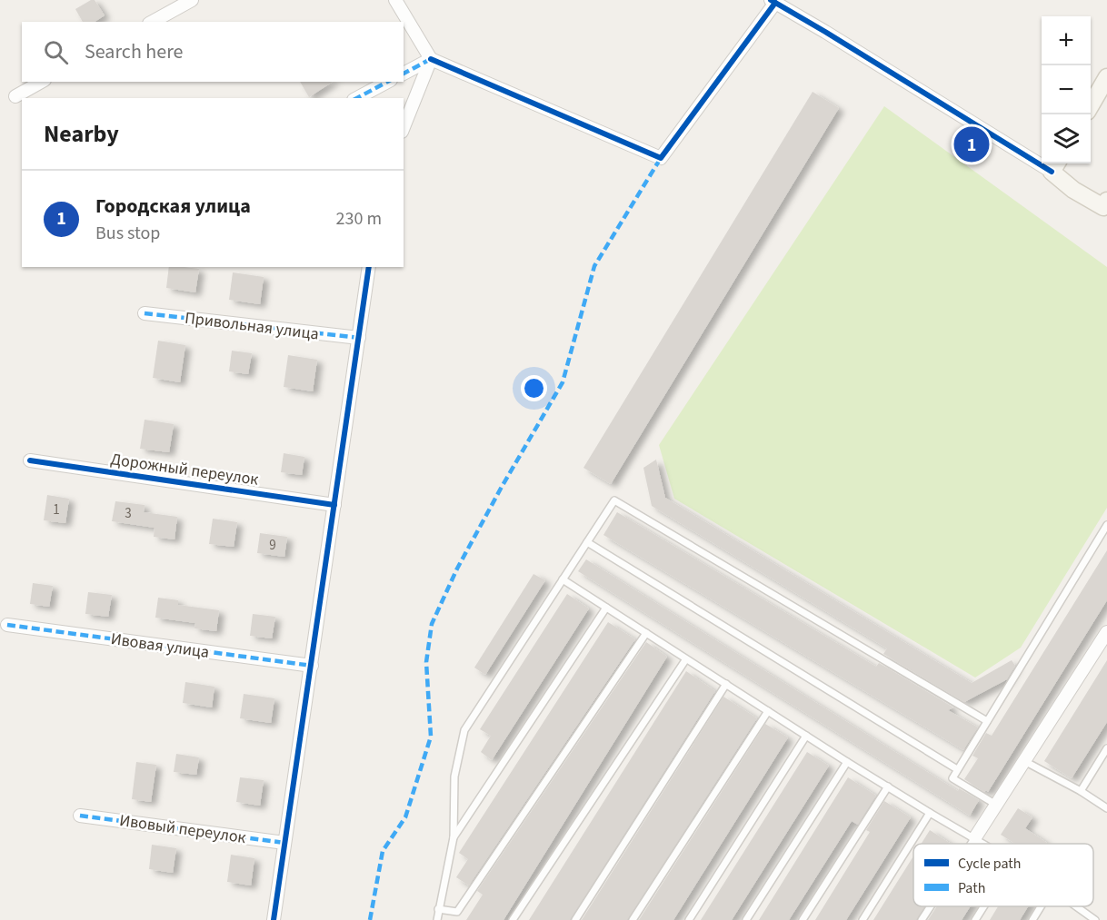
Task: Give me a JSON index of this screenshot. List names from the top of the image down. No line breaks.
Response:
{"streets":{"street":["Привольная улица","Дорожный переулок","Ивовая улица","Ивовый переулок"]},"house_numbers":["1","3","9"],"legend":["Cycle path","Path"],"page":{"map_buttons":["+","−"],"search":"Search here","heading":"Nearby","pins":"1","list":[{"mark":"1","name":"Городская улица","note":"Bus stop","value":"230 m"}]}}
